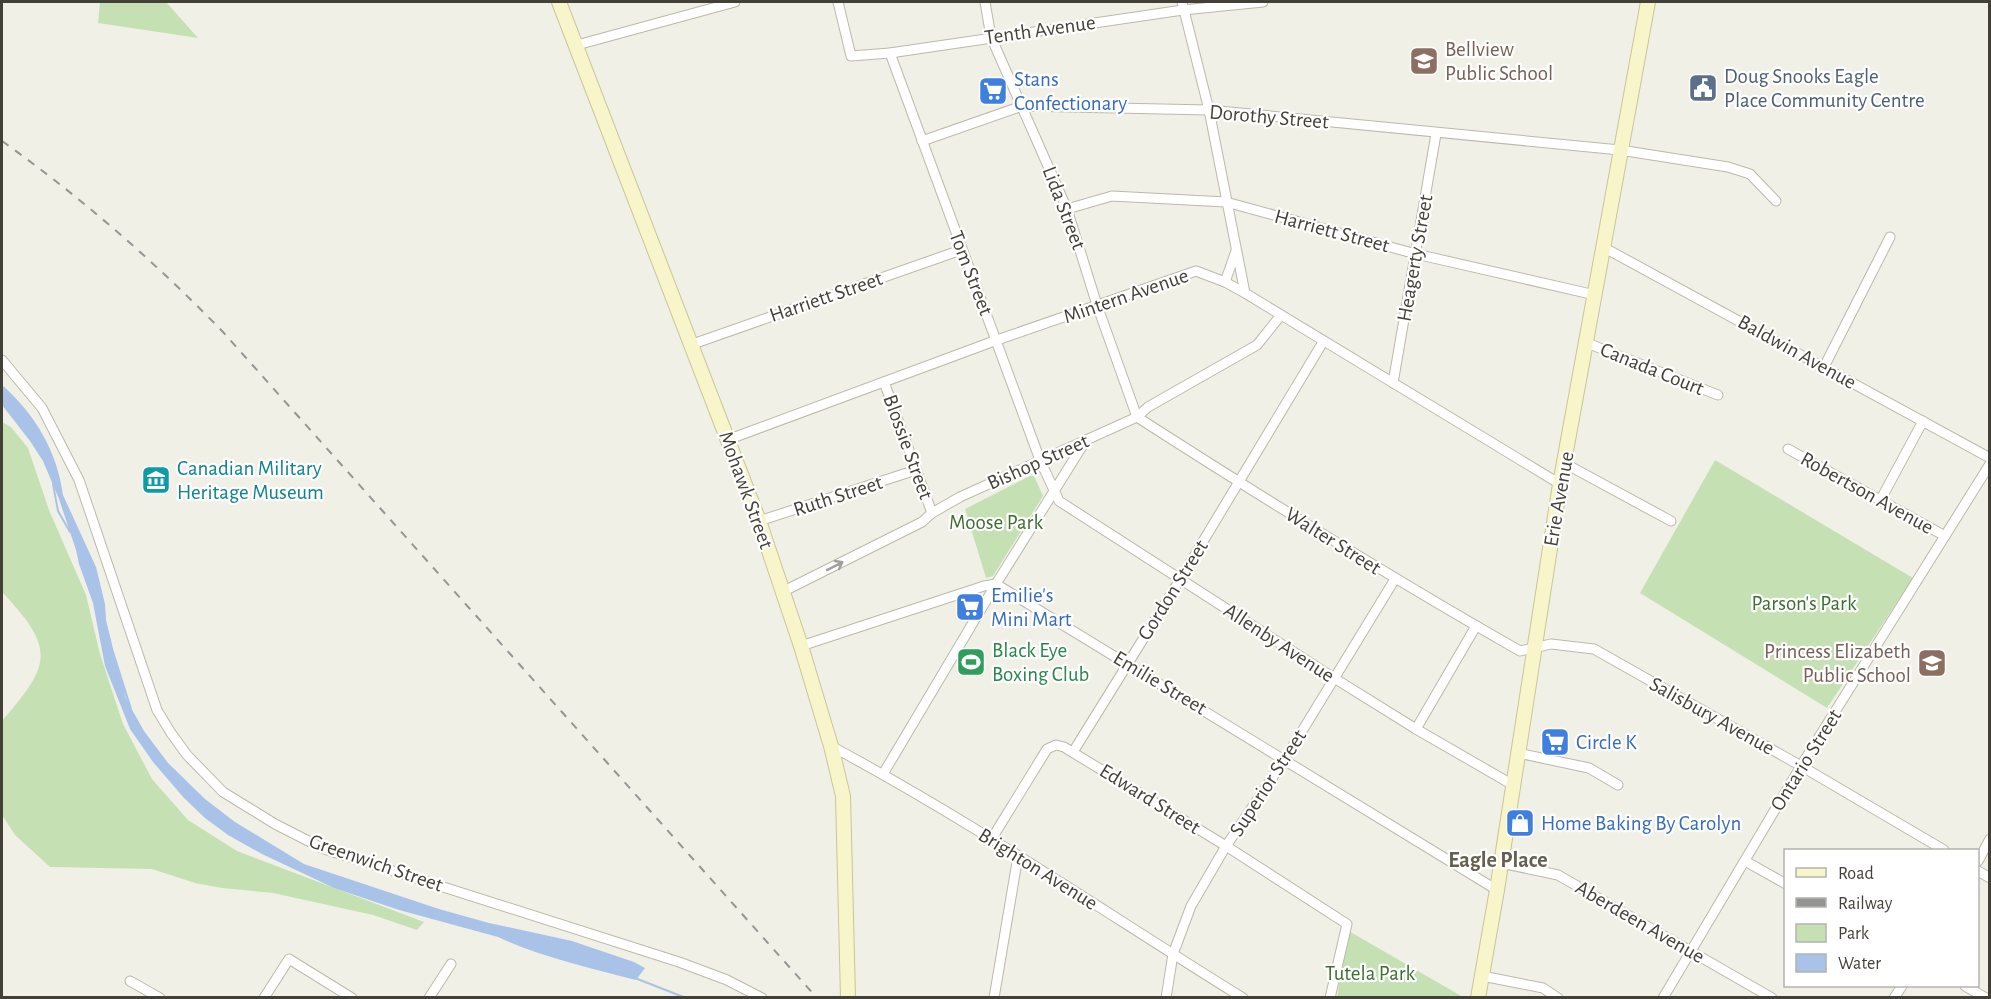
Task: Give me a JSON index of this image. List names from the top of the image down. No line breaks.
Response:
{"streets":{"street":["Tenth Avenue","Dorothy Street","Lida Street","Harriett Street","Heagerty Street","Tom Street","Mintern Avenue","Baldwin Avenue","Canada Court","Blossie Street","Bishop Street","Mohawk Street","Robertson Avenue","Ruth Street","Erie Avenue","Walter Street","Gordon Street","Allenby Avenue","Emilie Street","Salisbury Avenue","Ontario Street","Superior Street","Edward Street","Greenwich Street","Brighton Avenue","Aberdeen Avenue"]},"crossings":[["Tenth Avenue","Lida Street"],["Tenth Avenue","Tom Street"],["Dorothy Street","Lida Street"],["Dorothy Street","Heagerty Street"],["Dorothy Street","Tom Street"],["Dorothy Street","Erie Avenue"],["Lida Street","Harriett Street"],["Lida Street","Mintern Avenue"],["Lida Street","Bishop Street"],["Lida Street","Walter Street"],["Harriett Street","Heagerty Street"],["Harriett Street","Tom Street"],["Harriett Street","Mohawk Street"],["Harriett Street","Erie Avenue"],["Heagerty Street","Mintern Avenue"],["Tom Street","Mintern Avenue"],["Tom Street","Bishop Street"],["Tom Street","Allenby Avenue"],["Mintern Avenue","Blossie Street"],["Mintern Avenue","Bishop Street"],["Mintern Avenue","Mohawk Street"],["Mintern Avenue","Erie Avenue"],["Mintern Avenue","Gordon Street"],["Baldwin Avenue","Erie Avenue"],["Canada Court","Erie Avenue"],["Blossie Street","Bishop Street"],["Blossie Street","Ruth Street"],["Bishop Street","Mohawk Street"],["Bishop Street","Walter Street"],["Mohawk Street","Ruth Street"],["Mohawk Street","Brighton Avenue"],["Robertson Avenue","Ontario Street"],["Erie Avenue","Walter Street"],["Erie Avenue","Allenby Avenue"],["Erie Avenue","Emilie Street"],["Erie Avenue","Salisbury Avenue"],["Erie Avenue","Aberdeen Avenue"],["Walter Street","Gordon Street"],["Walter Street","Salisbury Avenue"],["Walter Street","Superior Street"],["Gordon Street","Allenby Avenue"],["Gordon Street","Emilie Street"],["Gordon Street","Edward Street"],["Allenby Avenue","Superior Street"],["Emilie Street","Superior Street"],["Salisbury Avenue","Ontario Street"],["Ontario Street","Aberdeen Avenue"],["Superior Street","Edward Street"],["Superior Street","Brighton Avenue"]],"districts":["Eagle Place"],"parks":["Moose Park","Parson's Park","Tutela Park"],"places":{"school or university":["Bellview Public School","Princess Elizabeth Public School"],"public building":["Doug Snooks Eagle Place Community Centre"],"supermarket":["Stans Confectionary","Emilie's Mini Mart","Circle K"],"museum":["Canadian Military Heritage Museum"],"sports":["Black Eye Boxing Club"],"shop":["Home Baking By Carolyn"]},"legend":["Road","Railway","Park","Water"]}
